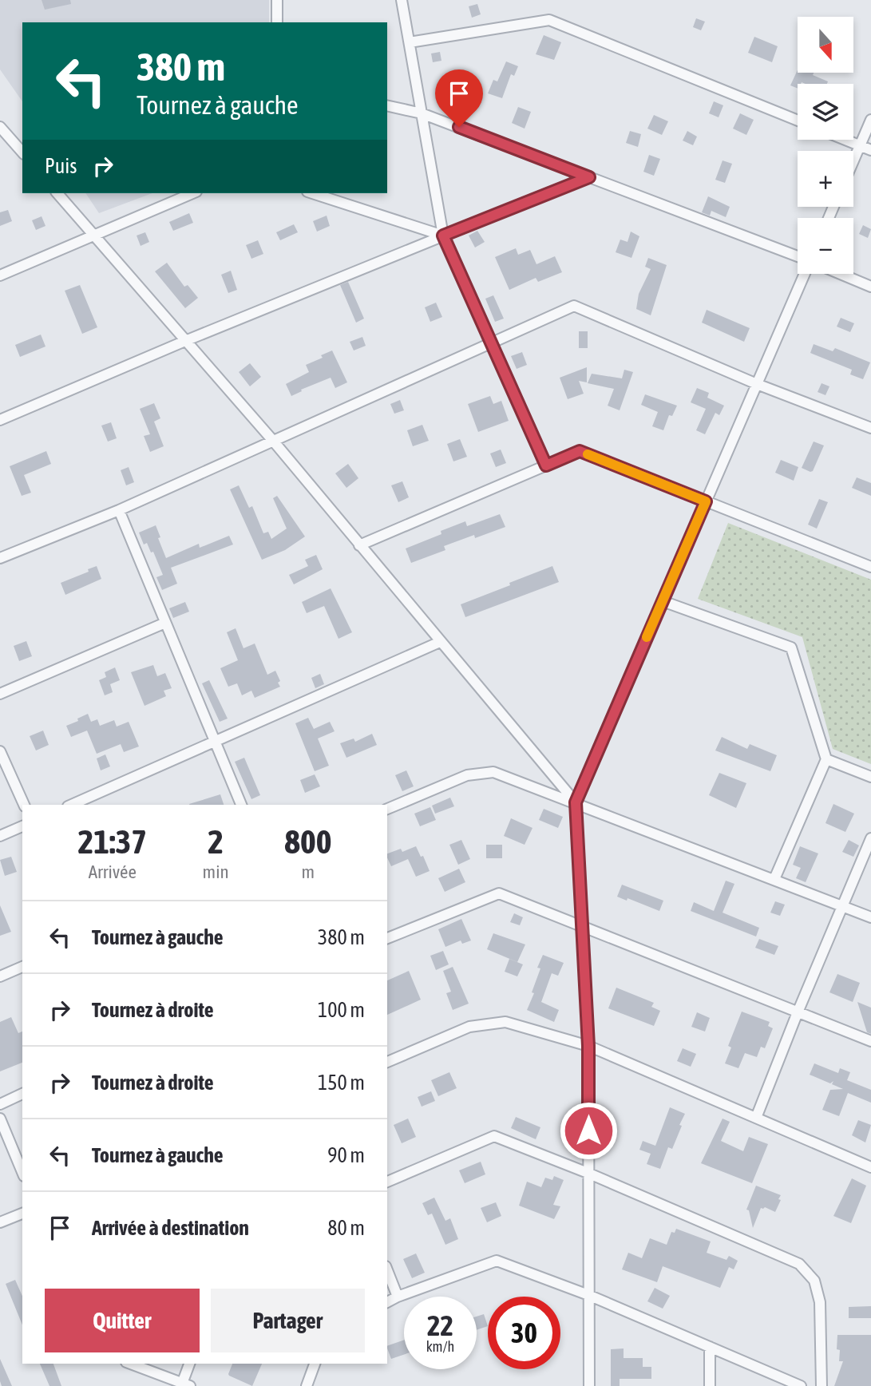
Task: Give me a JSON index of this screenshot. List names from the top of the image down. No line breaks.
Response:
{"north":"bottom","page":{"map_buttons":["+","−"],"turn":["380 m","Tournez à gauche"],"then":"Puis","eta":["21:37","Arrivée","2","min","800","m"],"list":[{"name":"Tournez à gauche","value":"380 m"},{"name":"Tournez à droite","value":"100 m"},{"name":"Tournez à droite","value":"150 m"},{"name":"Tournez à gauche","value":"90 m"},{"name":"Arrivée à destination","value":"80 m"}],"buttons":["Quitter","Partager"],"speed":"22 km/h","limit":"30"}}
